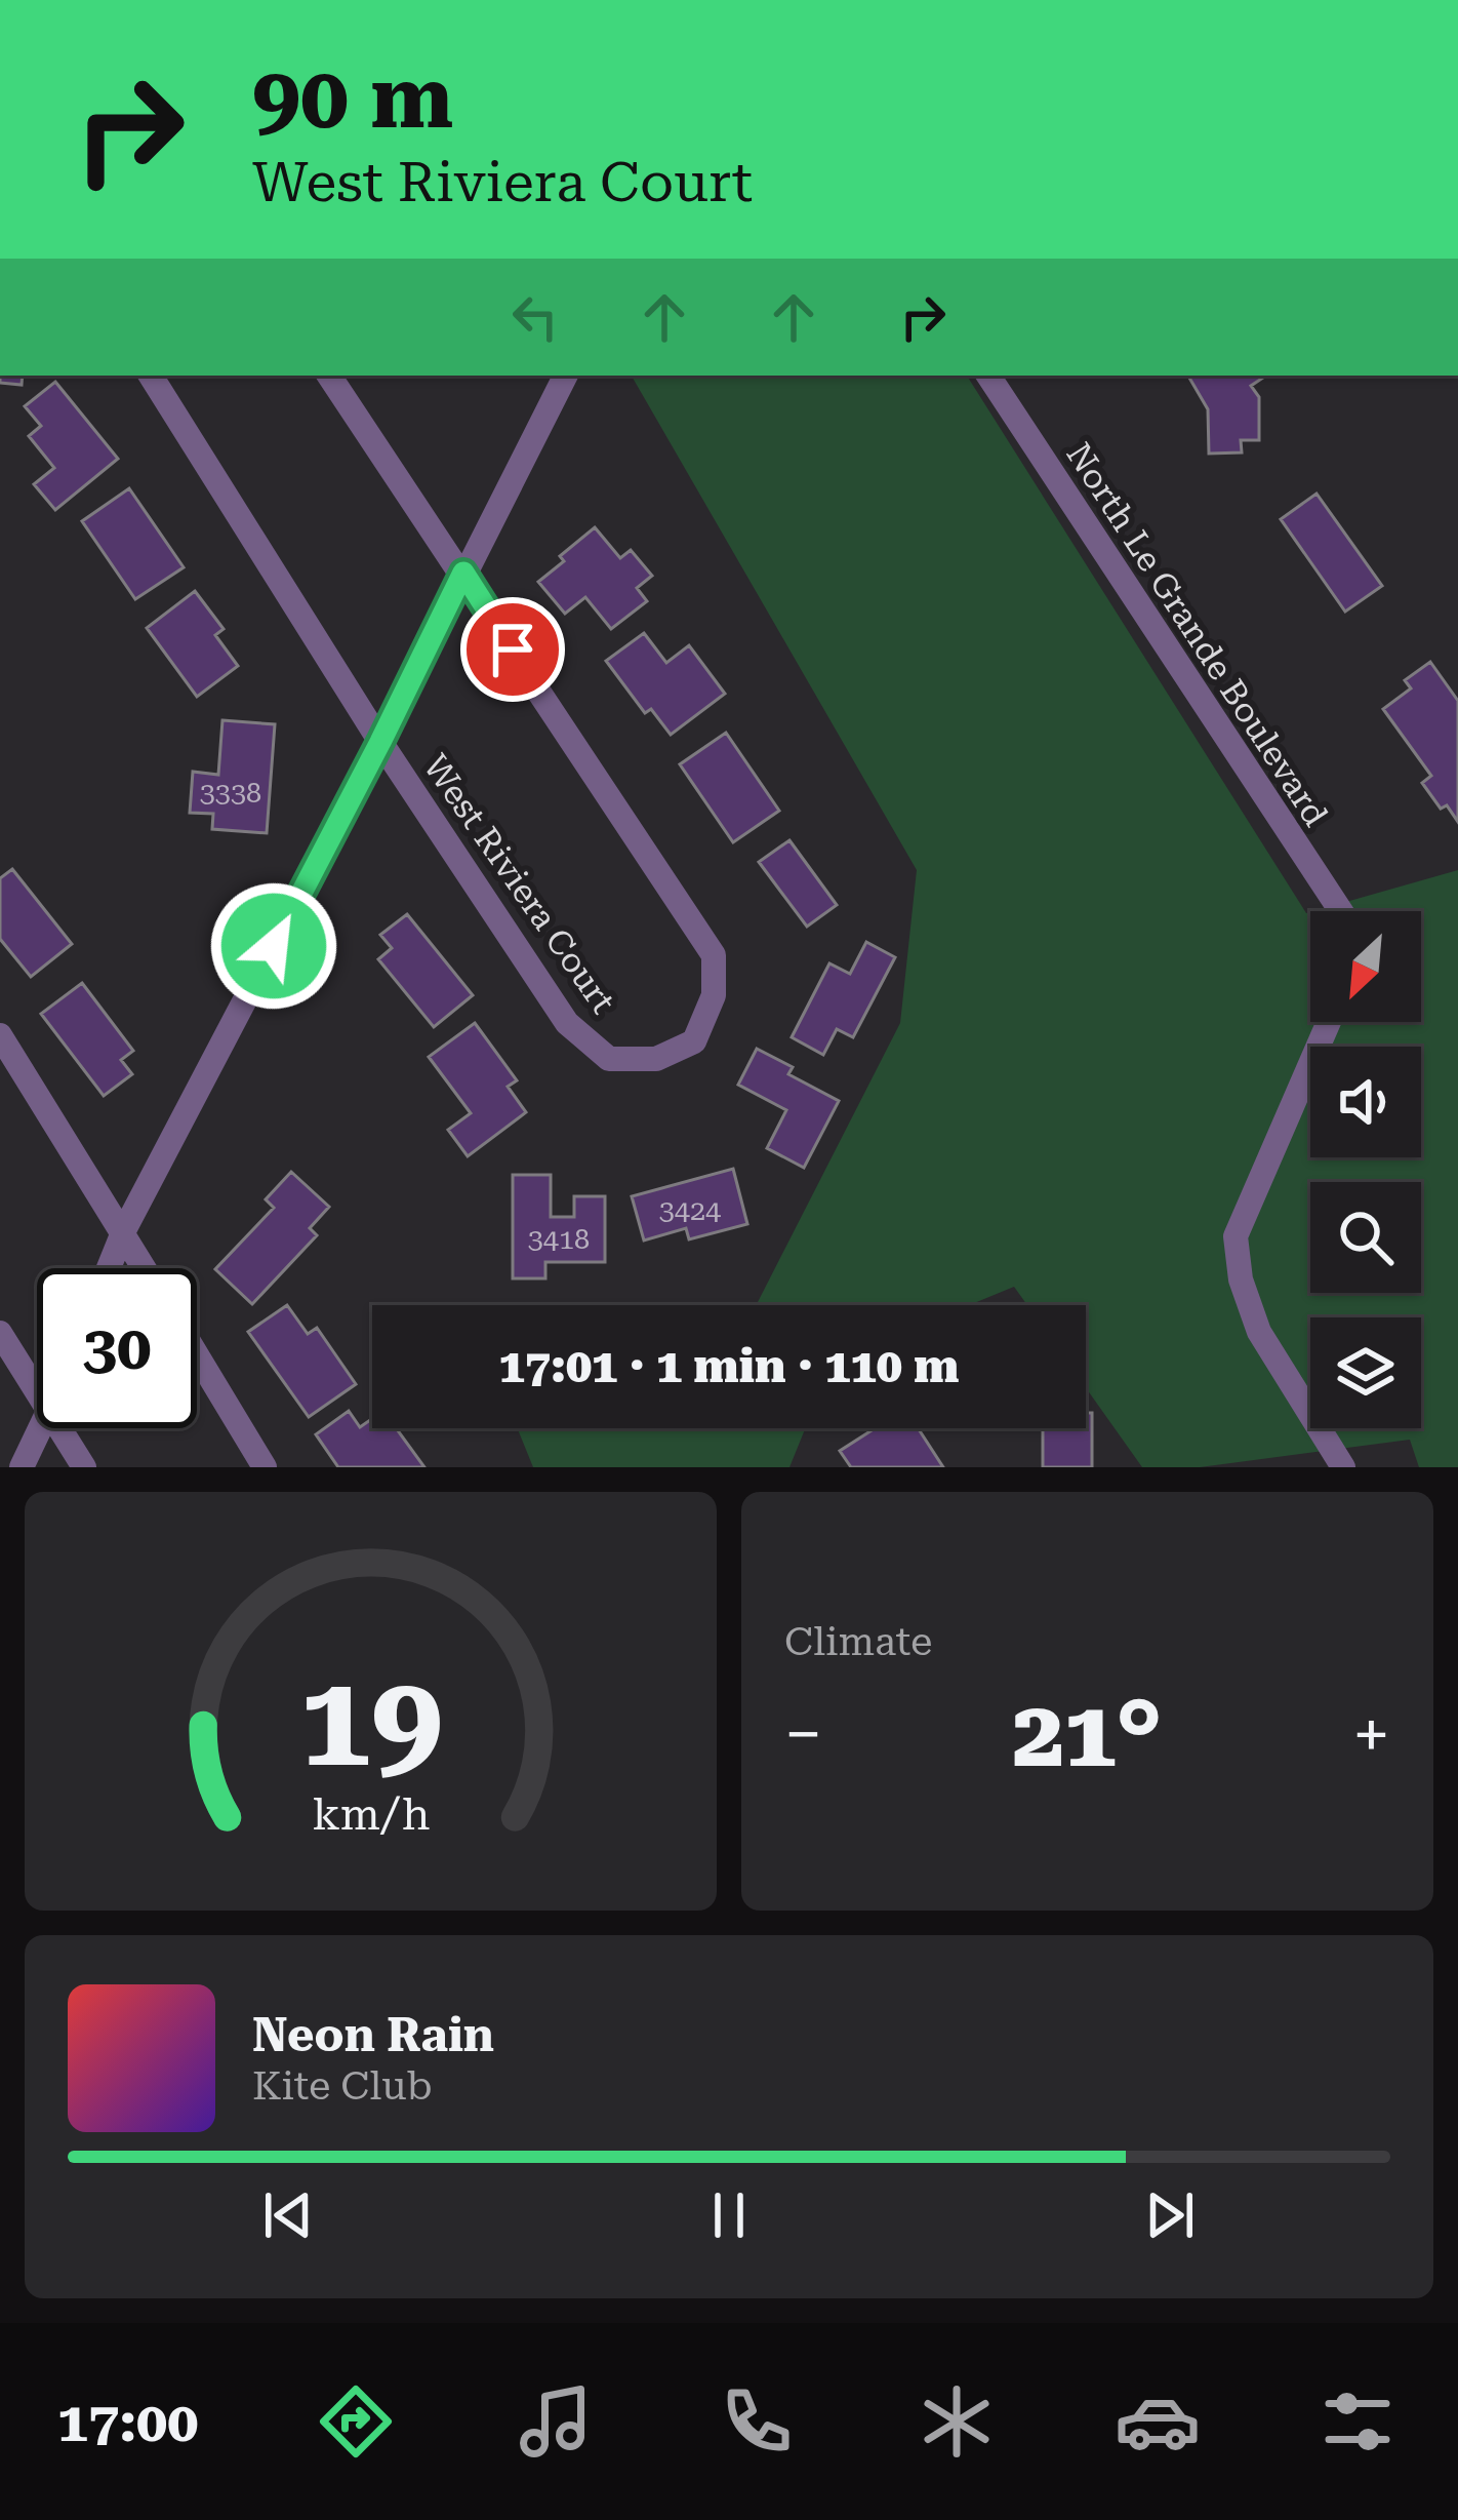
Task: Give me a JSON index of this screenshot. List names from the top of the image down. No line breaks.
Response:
{"streets":{"street":["North Le Grande Boulevard","West Riviera Court"]},"house_numbers":["3338","3424","3418"],"north":"bottom left","page":{"turn":["90 m","West Riviera Court"],"limit":"30","trip":"17:01 · 1 min · 110 m","tile":"Climate","heat":["−","21°","+"],"song":["Neon Rain","Kite Club"],"tabs":"17:00","gauge":["19","km/h"]}}
